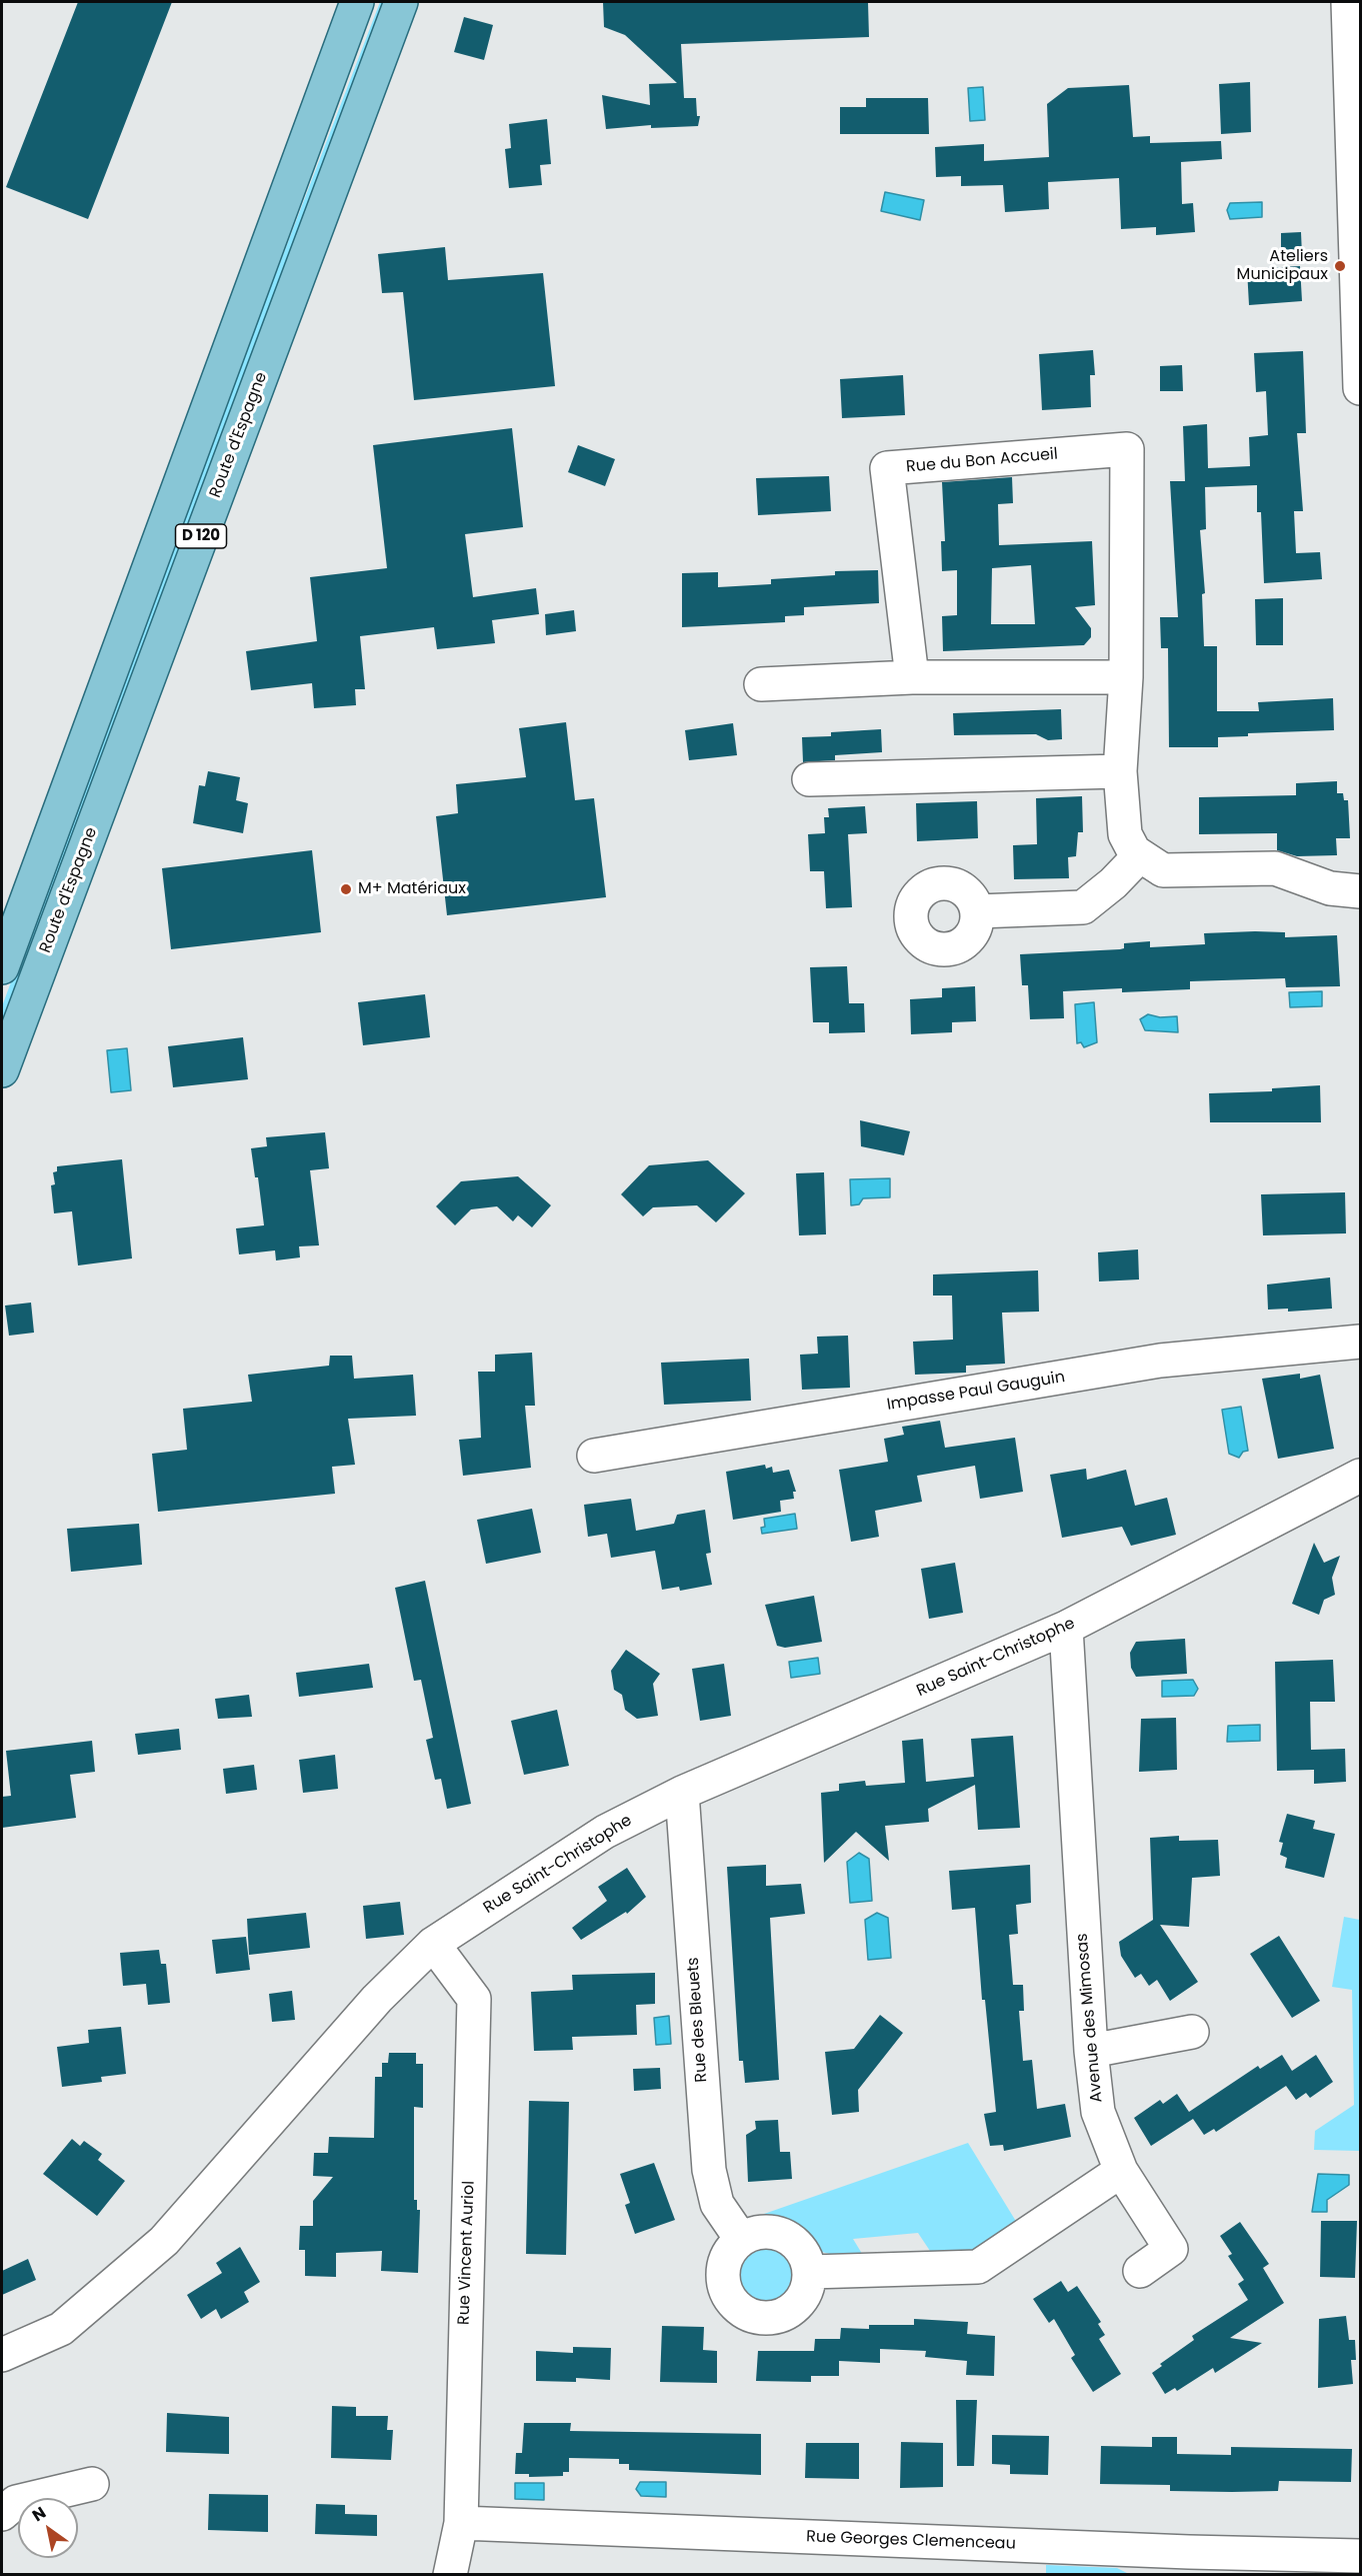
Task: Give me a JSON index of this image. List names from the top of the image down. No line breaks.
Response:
{"streets":{"main road":["Route d'Espagne","D 120"],"street":["Rue du Bon Accueil","Impasse Paul Gauguin","Rue Saint-Christophe","Avenue des Mimosas","Rue des Bleuets","Rue Vincent Auriol","Rue Georges Clemenceau"]},"crossings":[["Rue Saint-Christophe","Avenue des Mimosas"],["Rue Saint-Christophe","Rue des Bleuets"],["Rue Saint-Christophe","Rue Vincent Auriol"],["Rue Vincent Auriol","Rue Georges Clemenceau"]],"places":["Ateliers Municipaux","M+ Matériaux"],"north":"top left"}
